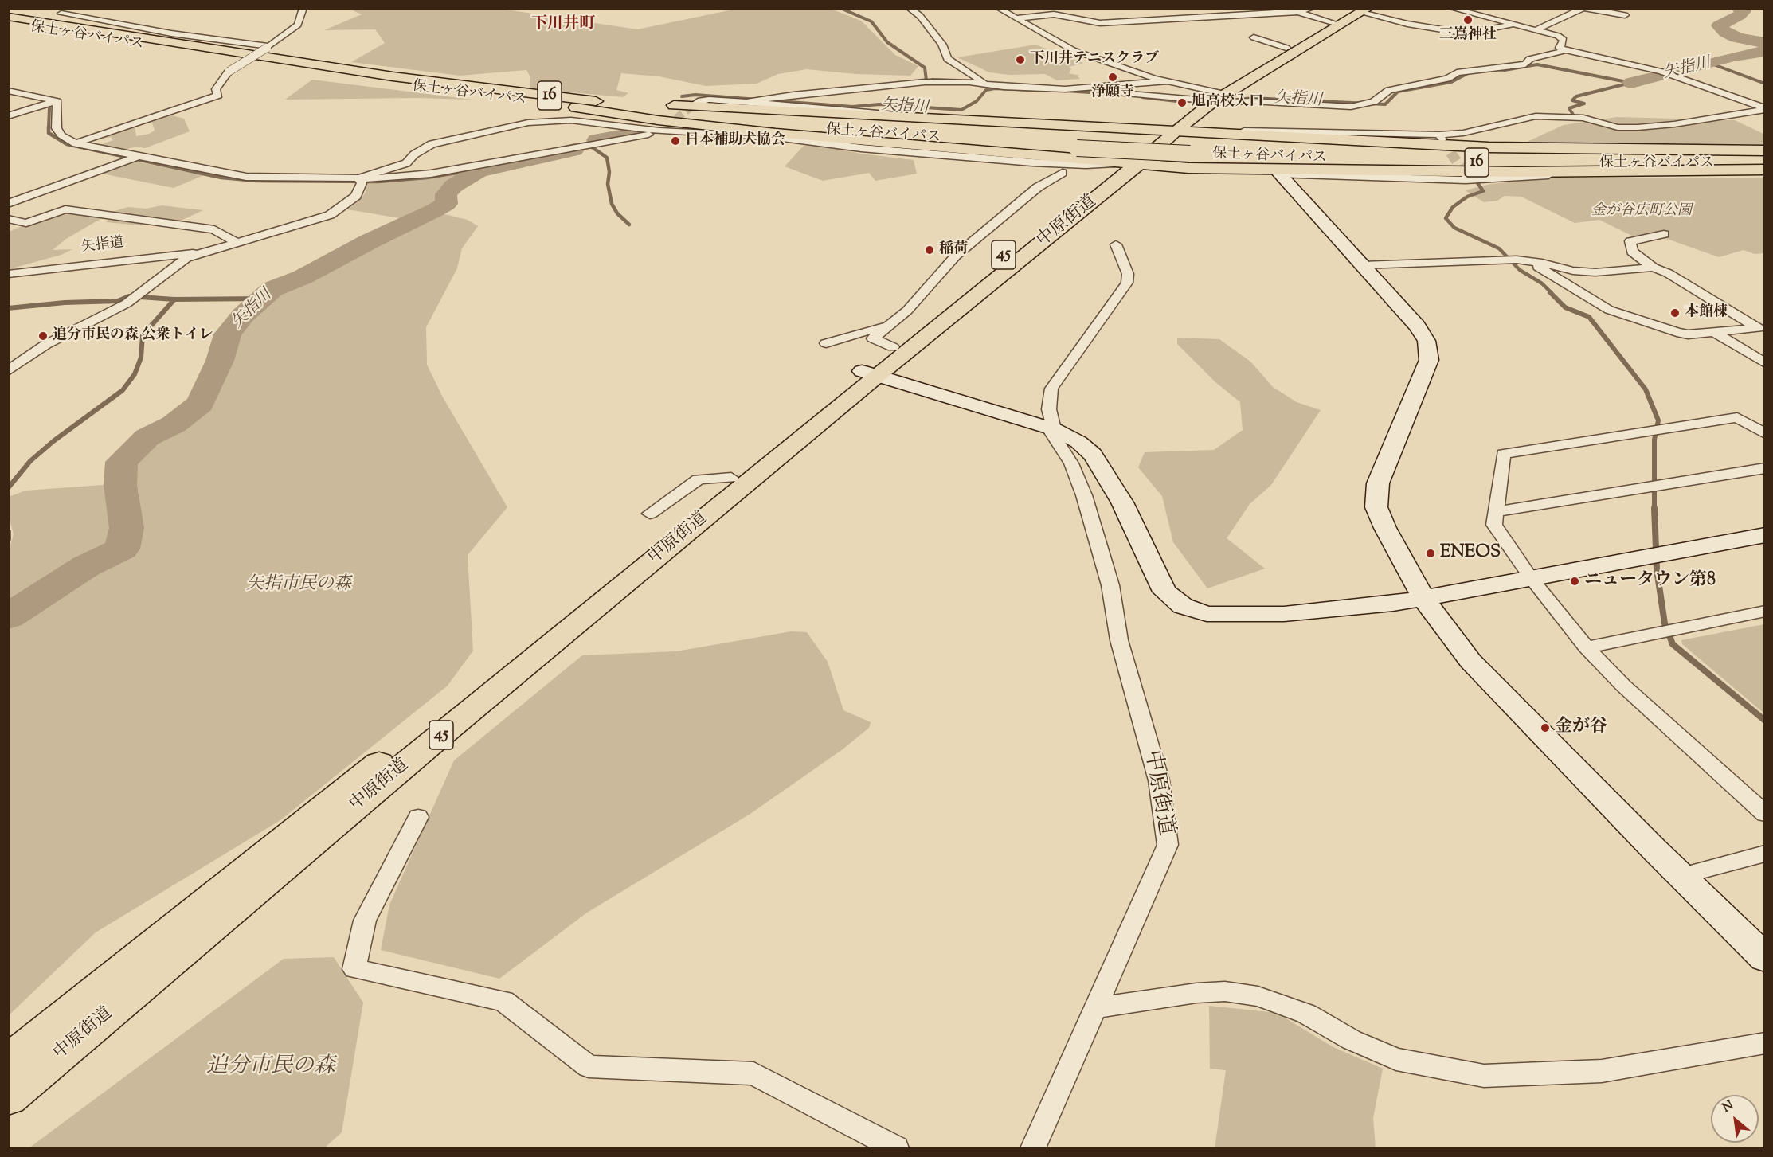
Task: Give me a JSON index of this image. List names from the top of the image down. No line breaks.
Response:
{"streets":{"main road":["保土ヶ谷バイパス","16","中原街道","45"],"street":["矢指道"]},"districts":["下川井町"],"water":["矢指川"],"parks":["金が谷広町公園","矢指市民の森","追分市民の森"],"places":["三嶌神社","下川井テニスクラブ","浄願寺","旭高校入口","日本補助犬協会","稲荷","本館棟","追分市民の森 公衆トイレ","ENEOS","ニュータウン第8","金が谷"],"north":"top left"}
